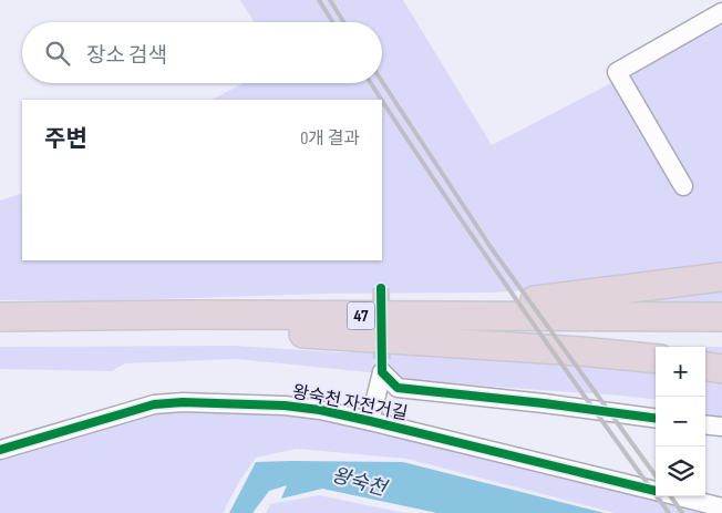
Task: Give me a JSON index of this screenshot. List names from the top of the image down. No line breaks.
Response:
{"streets":{"highway":["47"],"street":["왕숙천 자전거길"]},"water":["왕숙천"],"page":{"search":"장소 검색","heading":["주변","0개 결과"],"map_buttons":["+","−"]}}
